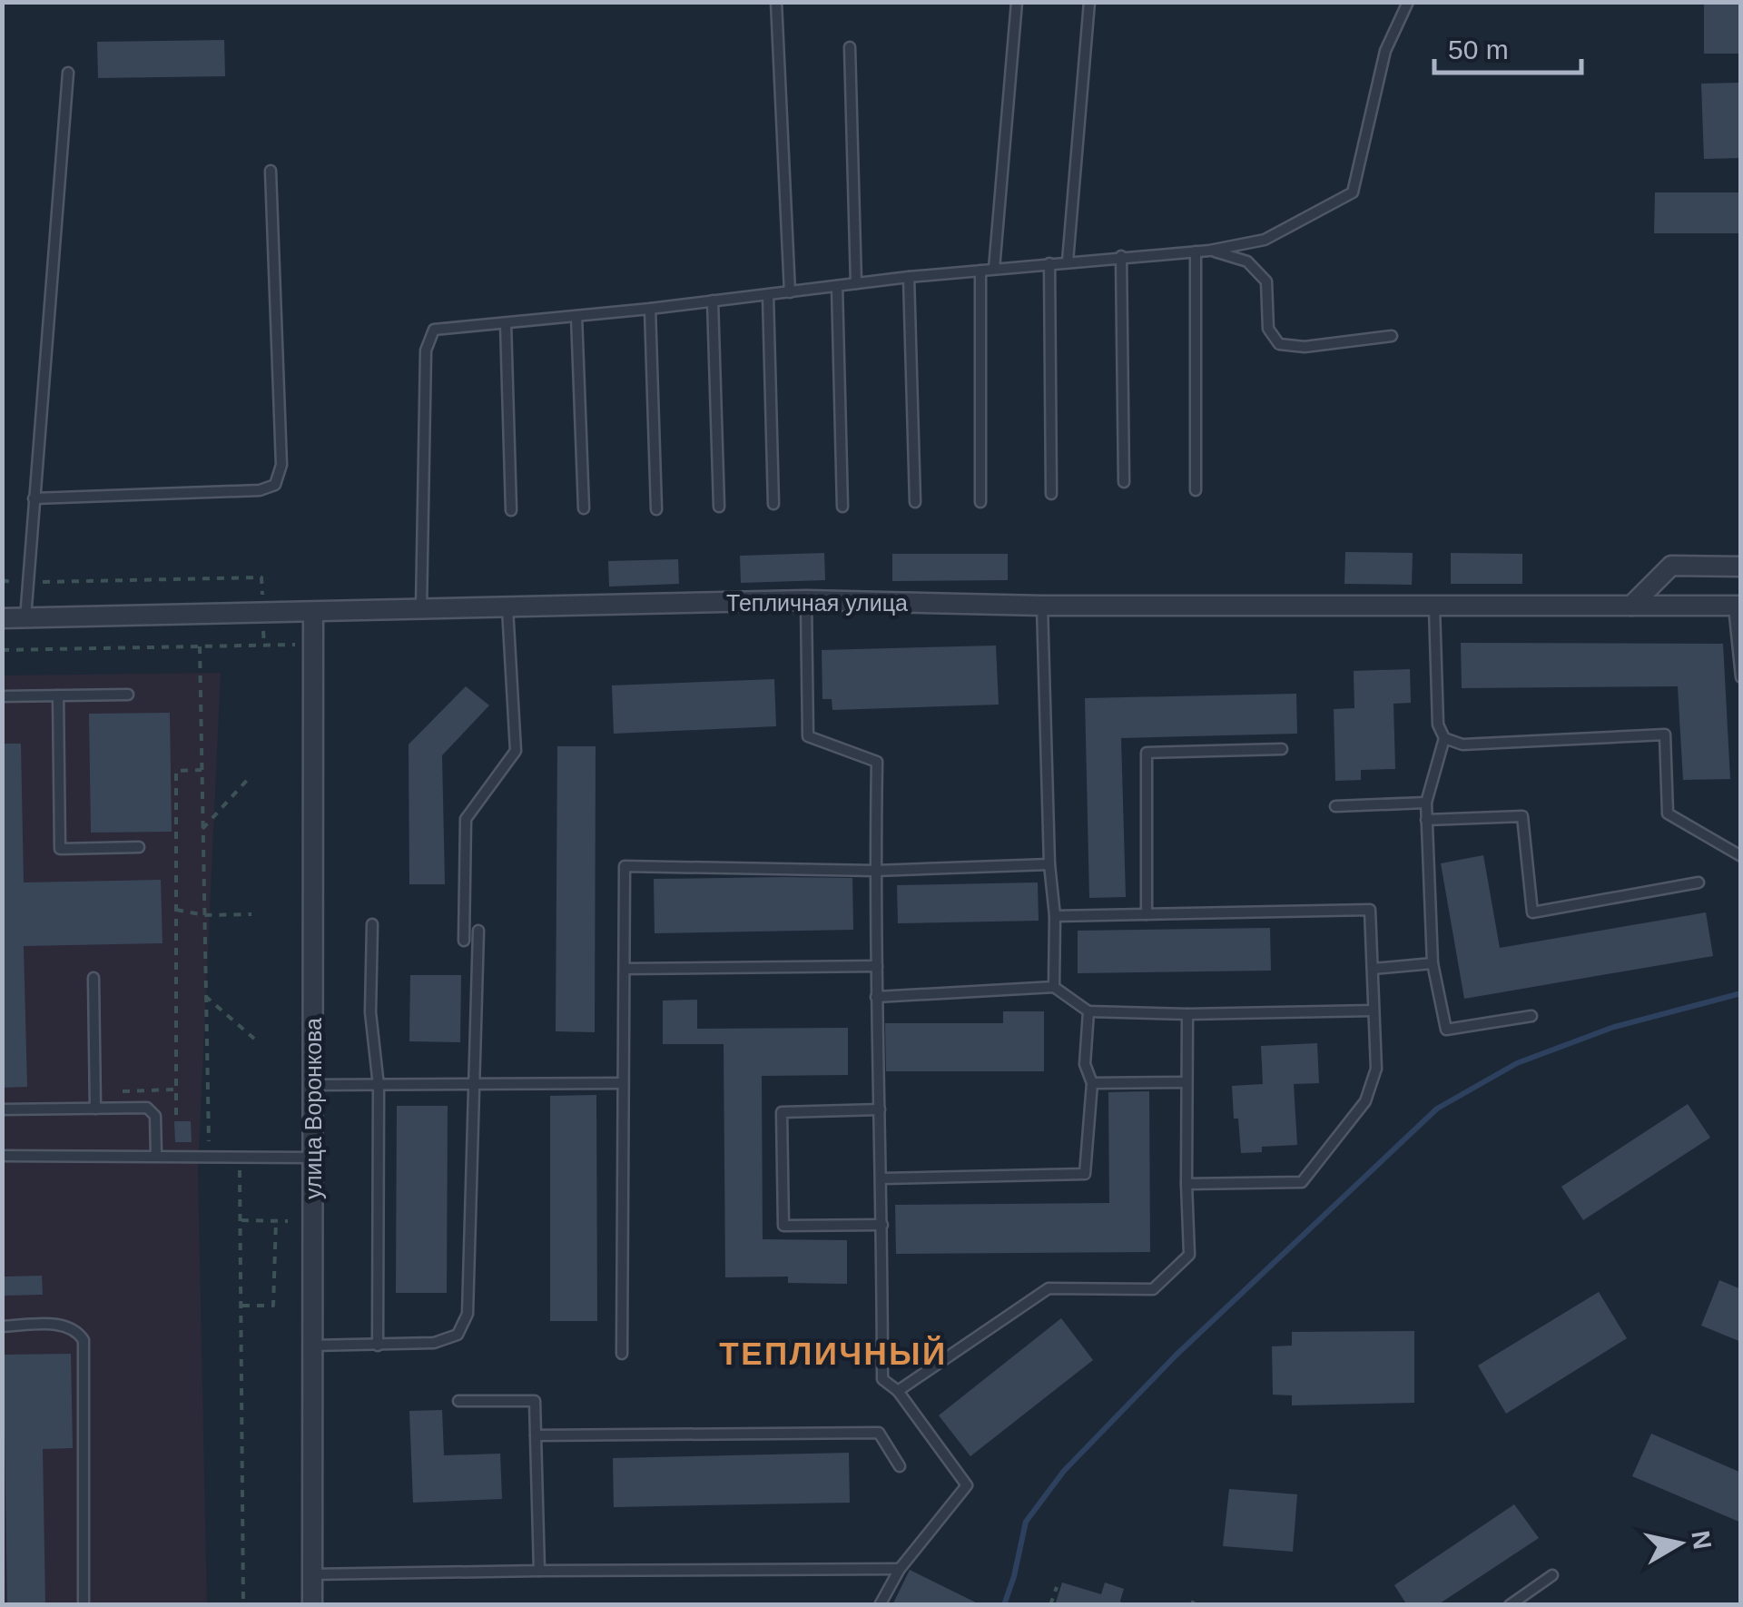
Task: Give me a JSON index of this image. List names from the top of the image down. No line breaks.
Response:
{"streets":{"street":["Тепличная улица","улица Воронкова"]},"crossings":[["Тепличная улица","улица Воронкова"]],"districts":["ТЕПЛИЧНЫЙ"],"scale_bar":"50 m","north":"right"}
